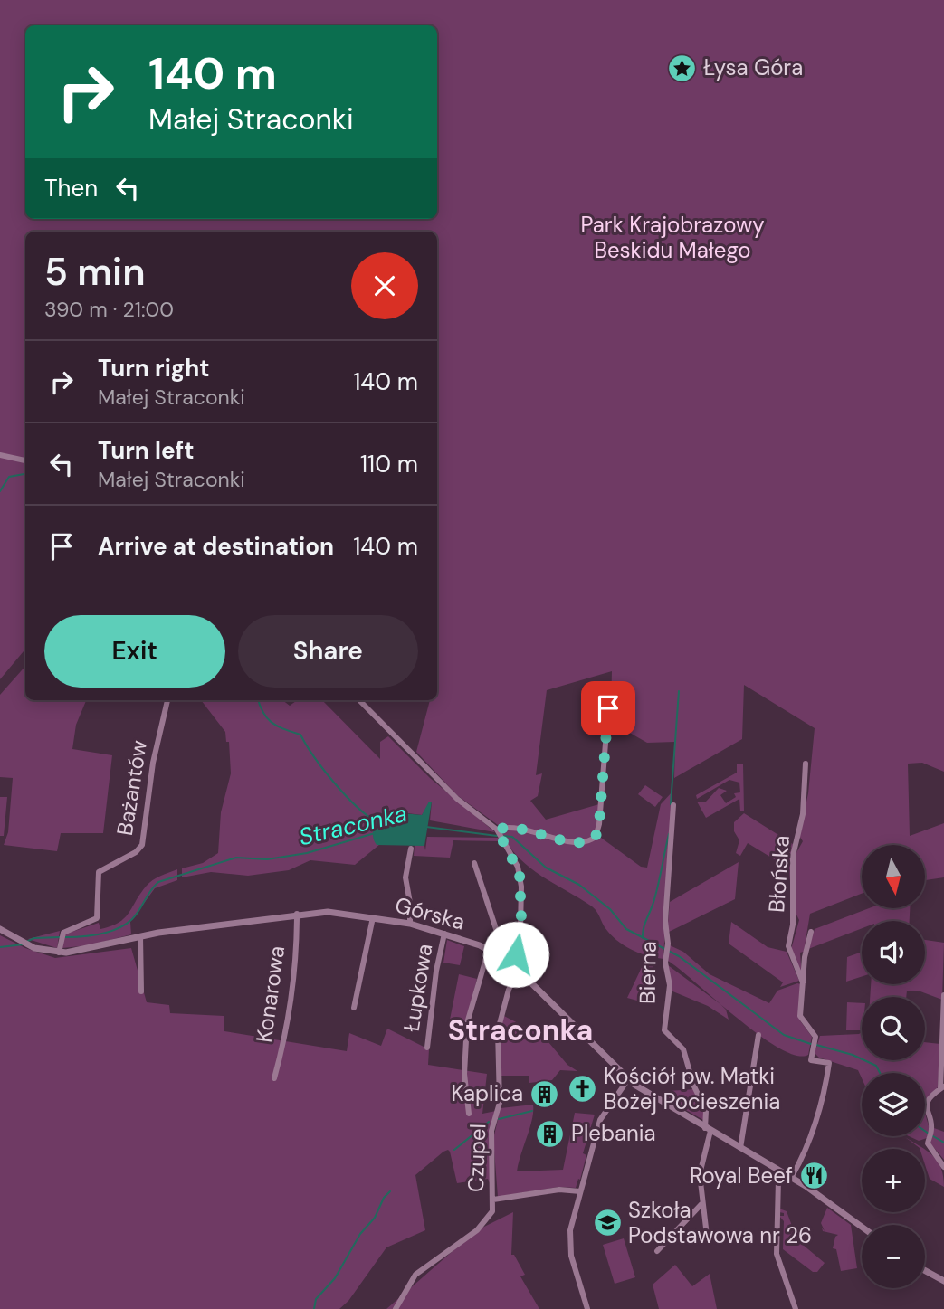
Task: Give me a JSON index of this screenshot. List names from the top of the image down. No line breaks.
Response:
{"streets":{"street":["Bażantów","Błońska","Górska","Bierna","Łupkowa","Konarowa","Czupel"]},"crossings":[["Bażantów","Górska"],["Górska","Bierna"],["Górska","Łupkowa"],["Górska","Konarowa"],["Górska","Czupel"]],"districts":["Straconka"],"water":["Straconka"],"parks":["Park Krajobrazowy Beskidu Małego"],"places":{"place":["Łysa Góra"],"church":["Kościół pw. Matki Bożej Pocieszenia"],"building":["Kaplica","Plebania"],"restaurant":["Royal Beef"],"school or university":["Szkoła Podstawowa nr 26"]},"north":"bottom","page":{"turn":["140 m","Małej Straconki"],"then":"Then","heading":["5 min","390 m · 21:00"],"list":[{"name":"Turn right","note":"Małej Straconki","value":"140 m"},{"name":"Turn left","note":"Małej Straconki","value":"110 m"},{"name":"Arrive at destination","value":"140 m"}],"buttons":["Exit","Share"],"map_buttons":["+","−"]}}
